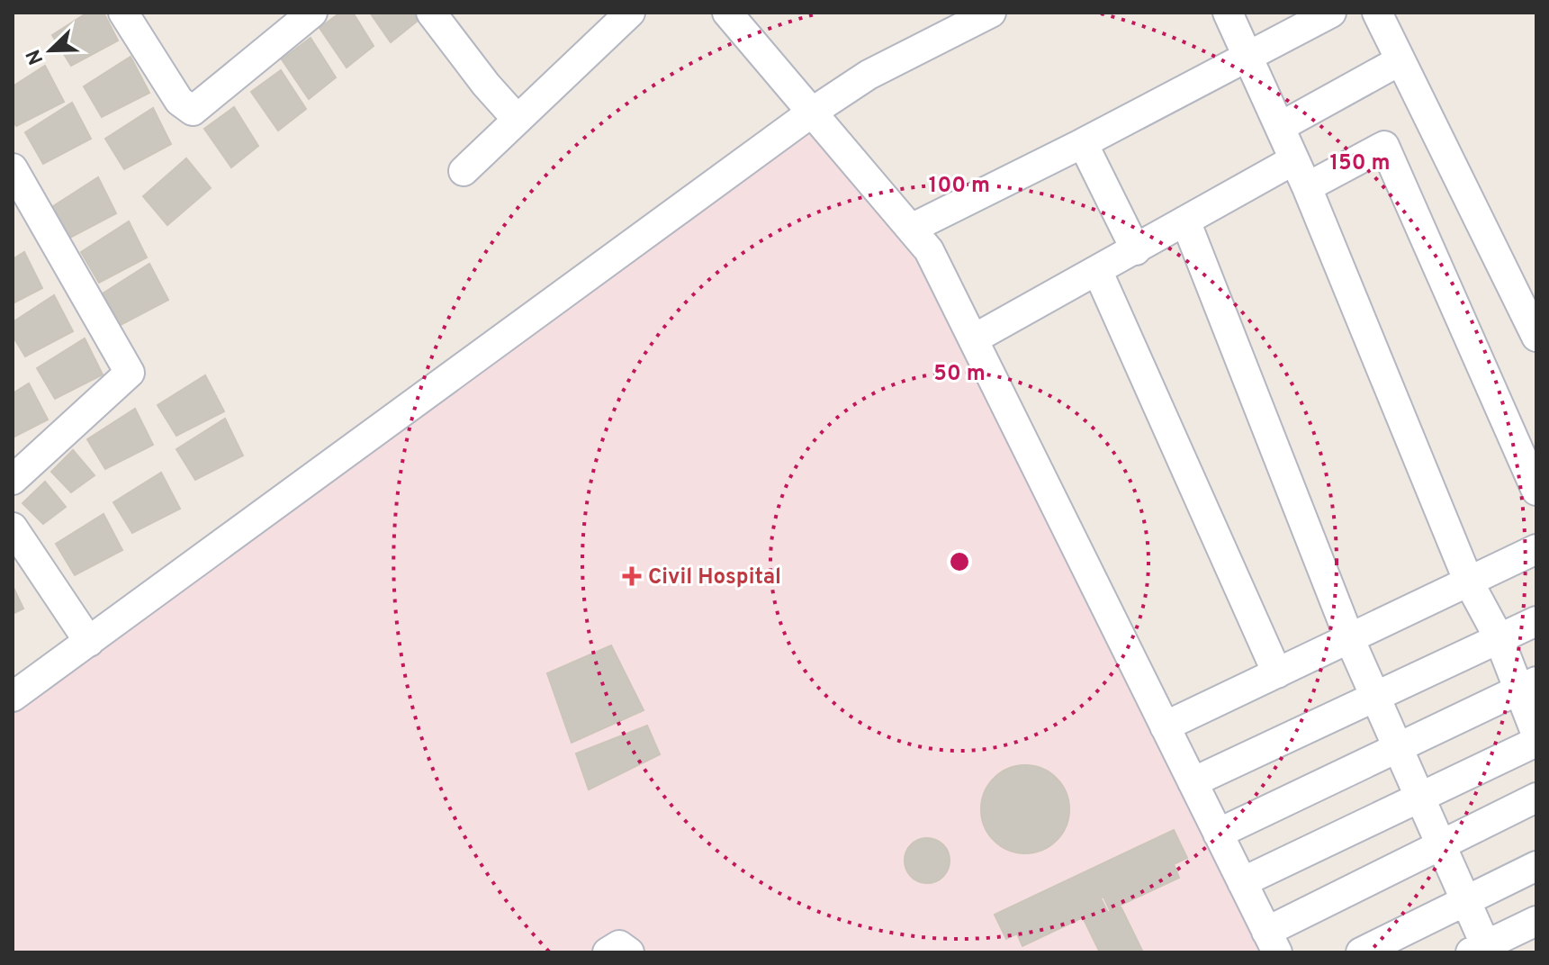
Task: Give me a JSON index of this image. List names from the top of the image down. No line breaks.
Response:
{"places":{"health":["Civil Hospital"]},"north":"bottom left","rings":["150 m","100 m","50 m"]}
